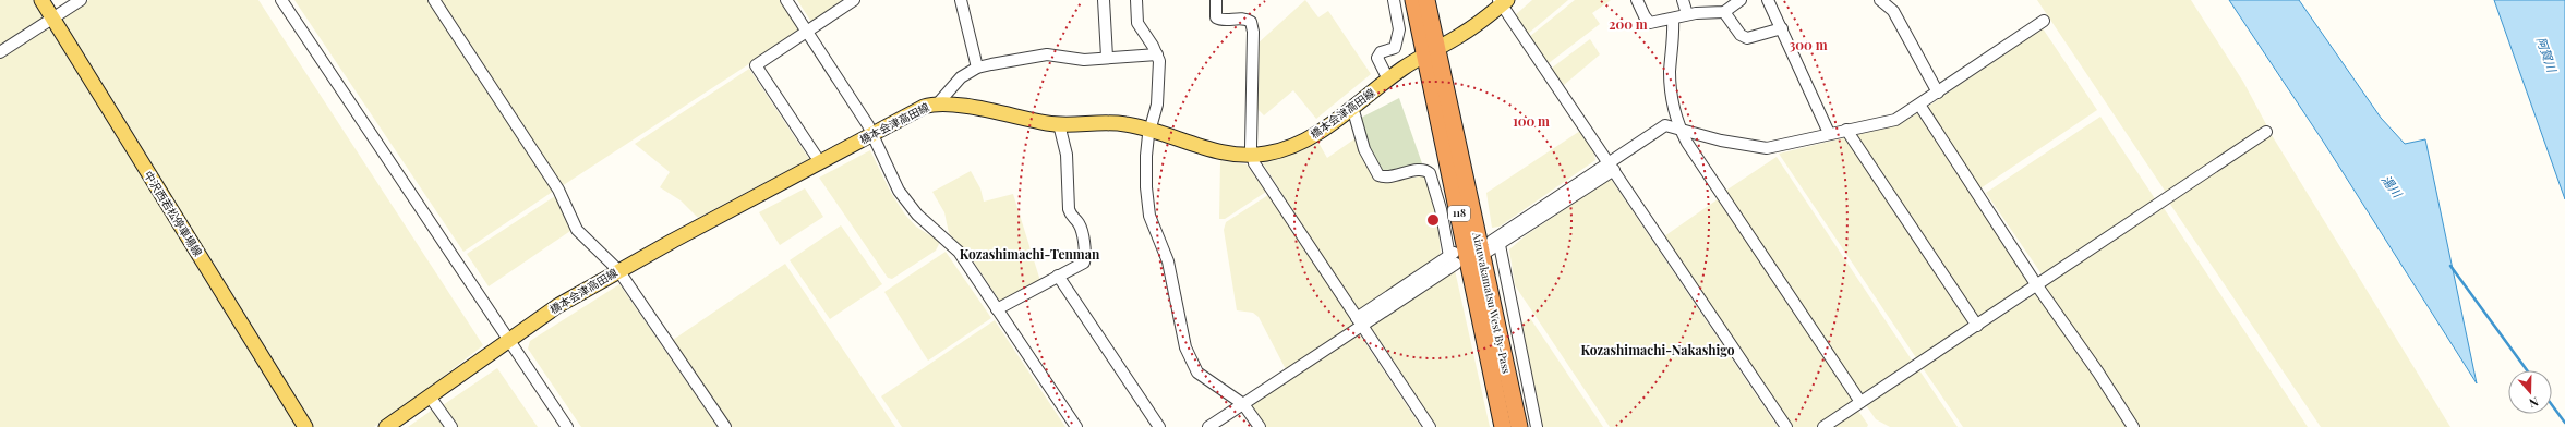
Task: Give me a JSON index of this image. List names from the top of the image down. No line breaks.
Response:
{"streets":{"highway":["118","Aizuwakamatsu West By-Pass"],"main road":["橋本会津高田線","中沢西若松停車場線"]},"crossings":[["橋本会津高田線","Aizuwakamatsu West By-Pass"]],"districts":["Kozashimachi-Tenman","Kozashimachi-Nakashigo"],"water":["阿賀川","湯川"],"north":"bottom","rings":["200 m","300 m","100 m"]}
